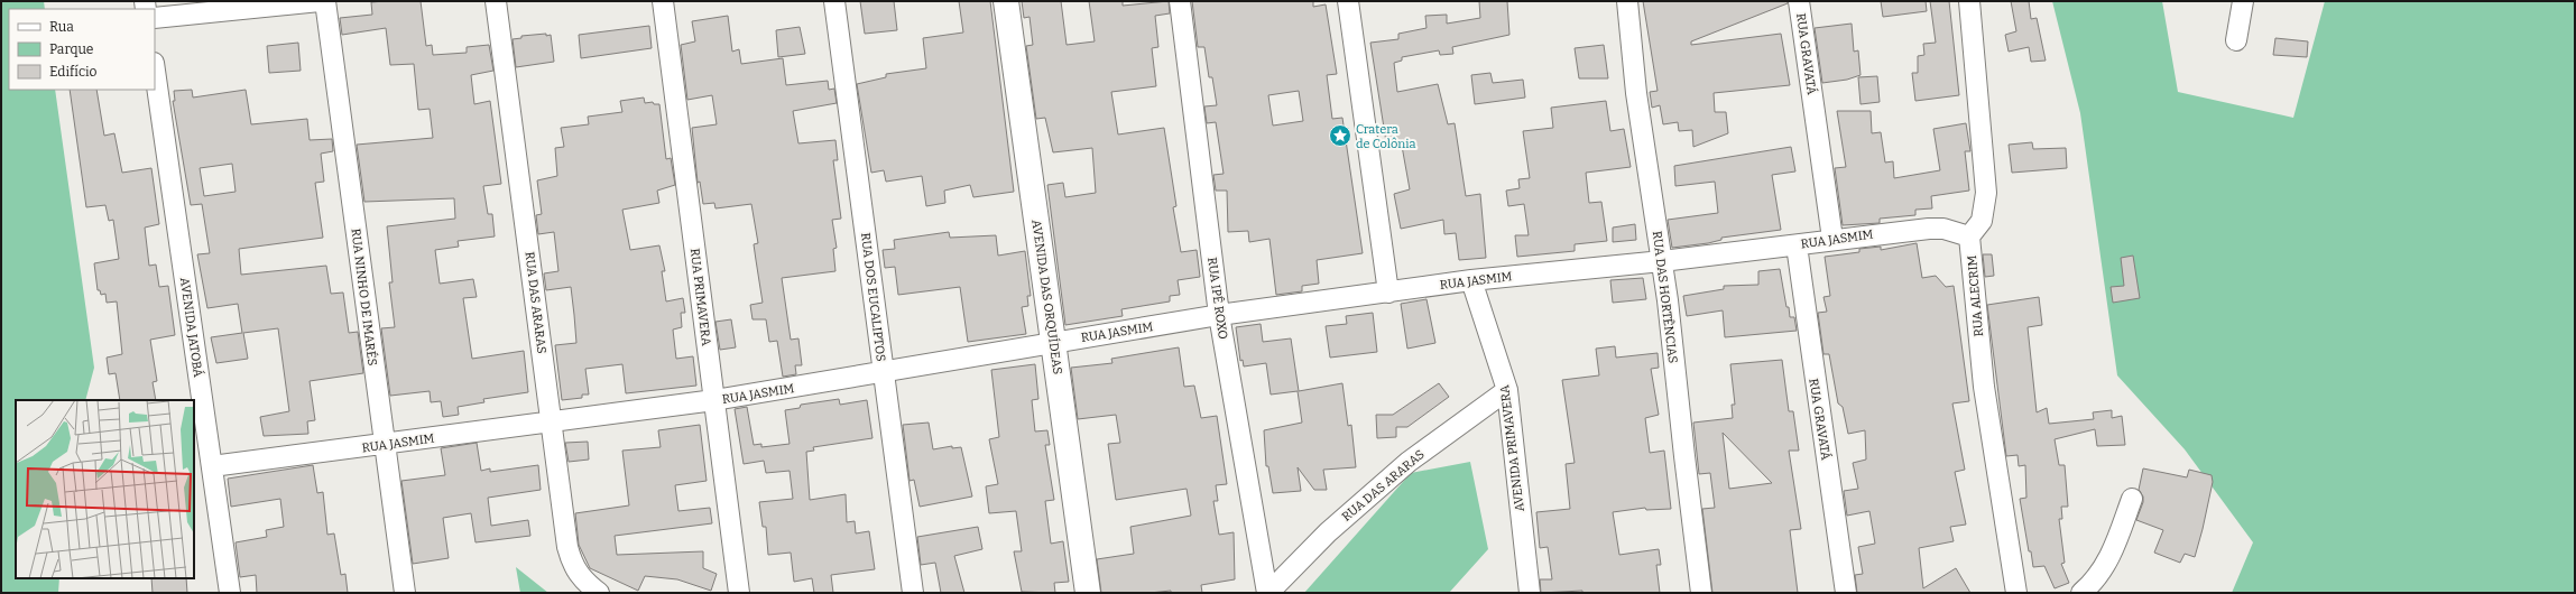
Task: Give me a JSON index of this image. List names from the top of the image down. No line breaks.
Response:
{"streets":{"street":["RUA GRAVATÁ","RUA JASMIM","RUA ALECRIM","RUA NINHO DE IMARÉS","RUA PRIMAVERA","RUA DOS EUCALIPTOS","AVENIDA DAS ORQUÍDEAS","RUA DAS HORTÊNCIAS","RUA IPÊ ROXO","RUA DAS ARARAS","AVENIDA JATOBÁ","AVENIDA PRIMAVERA"]},"crossings":[["RUA GRAVATÁ","RUA JASMIM"],["RUA JASMIM","RUA ALECRIM"],["RUA JASMIM","RUA NINHO DE IMARÉS"],["RUA JASMIM","RUA PRIMAVERA"],["RUA JASMIM","RUA DOS EUCALIPTOS"],["RUA JASMIM","AVENIDA DAS ORQUÍDEAS"],["RUA JASMIM","RUA DAS HORTÊNCIAS"],["RUA JASMIM","RUA IPÊ ROXO"],["RUA JASMIM","RUA DAS ARARAS"],["RUA JASMIM","AVENIDA JATOBÁ"],["RUA JASMIM","AVENIDA PRIMAVERA"],["RUA IPÊ ROXO","RUA DAS ARARAS"],["RUA DAS ARARAS","AVENIDA PRIMAVERA"]],"places":{"place":["Cratera de Colônia"]},"legend":["Rua","Parque","Edifício"]}
